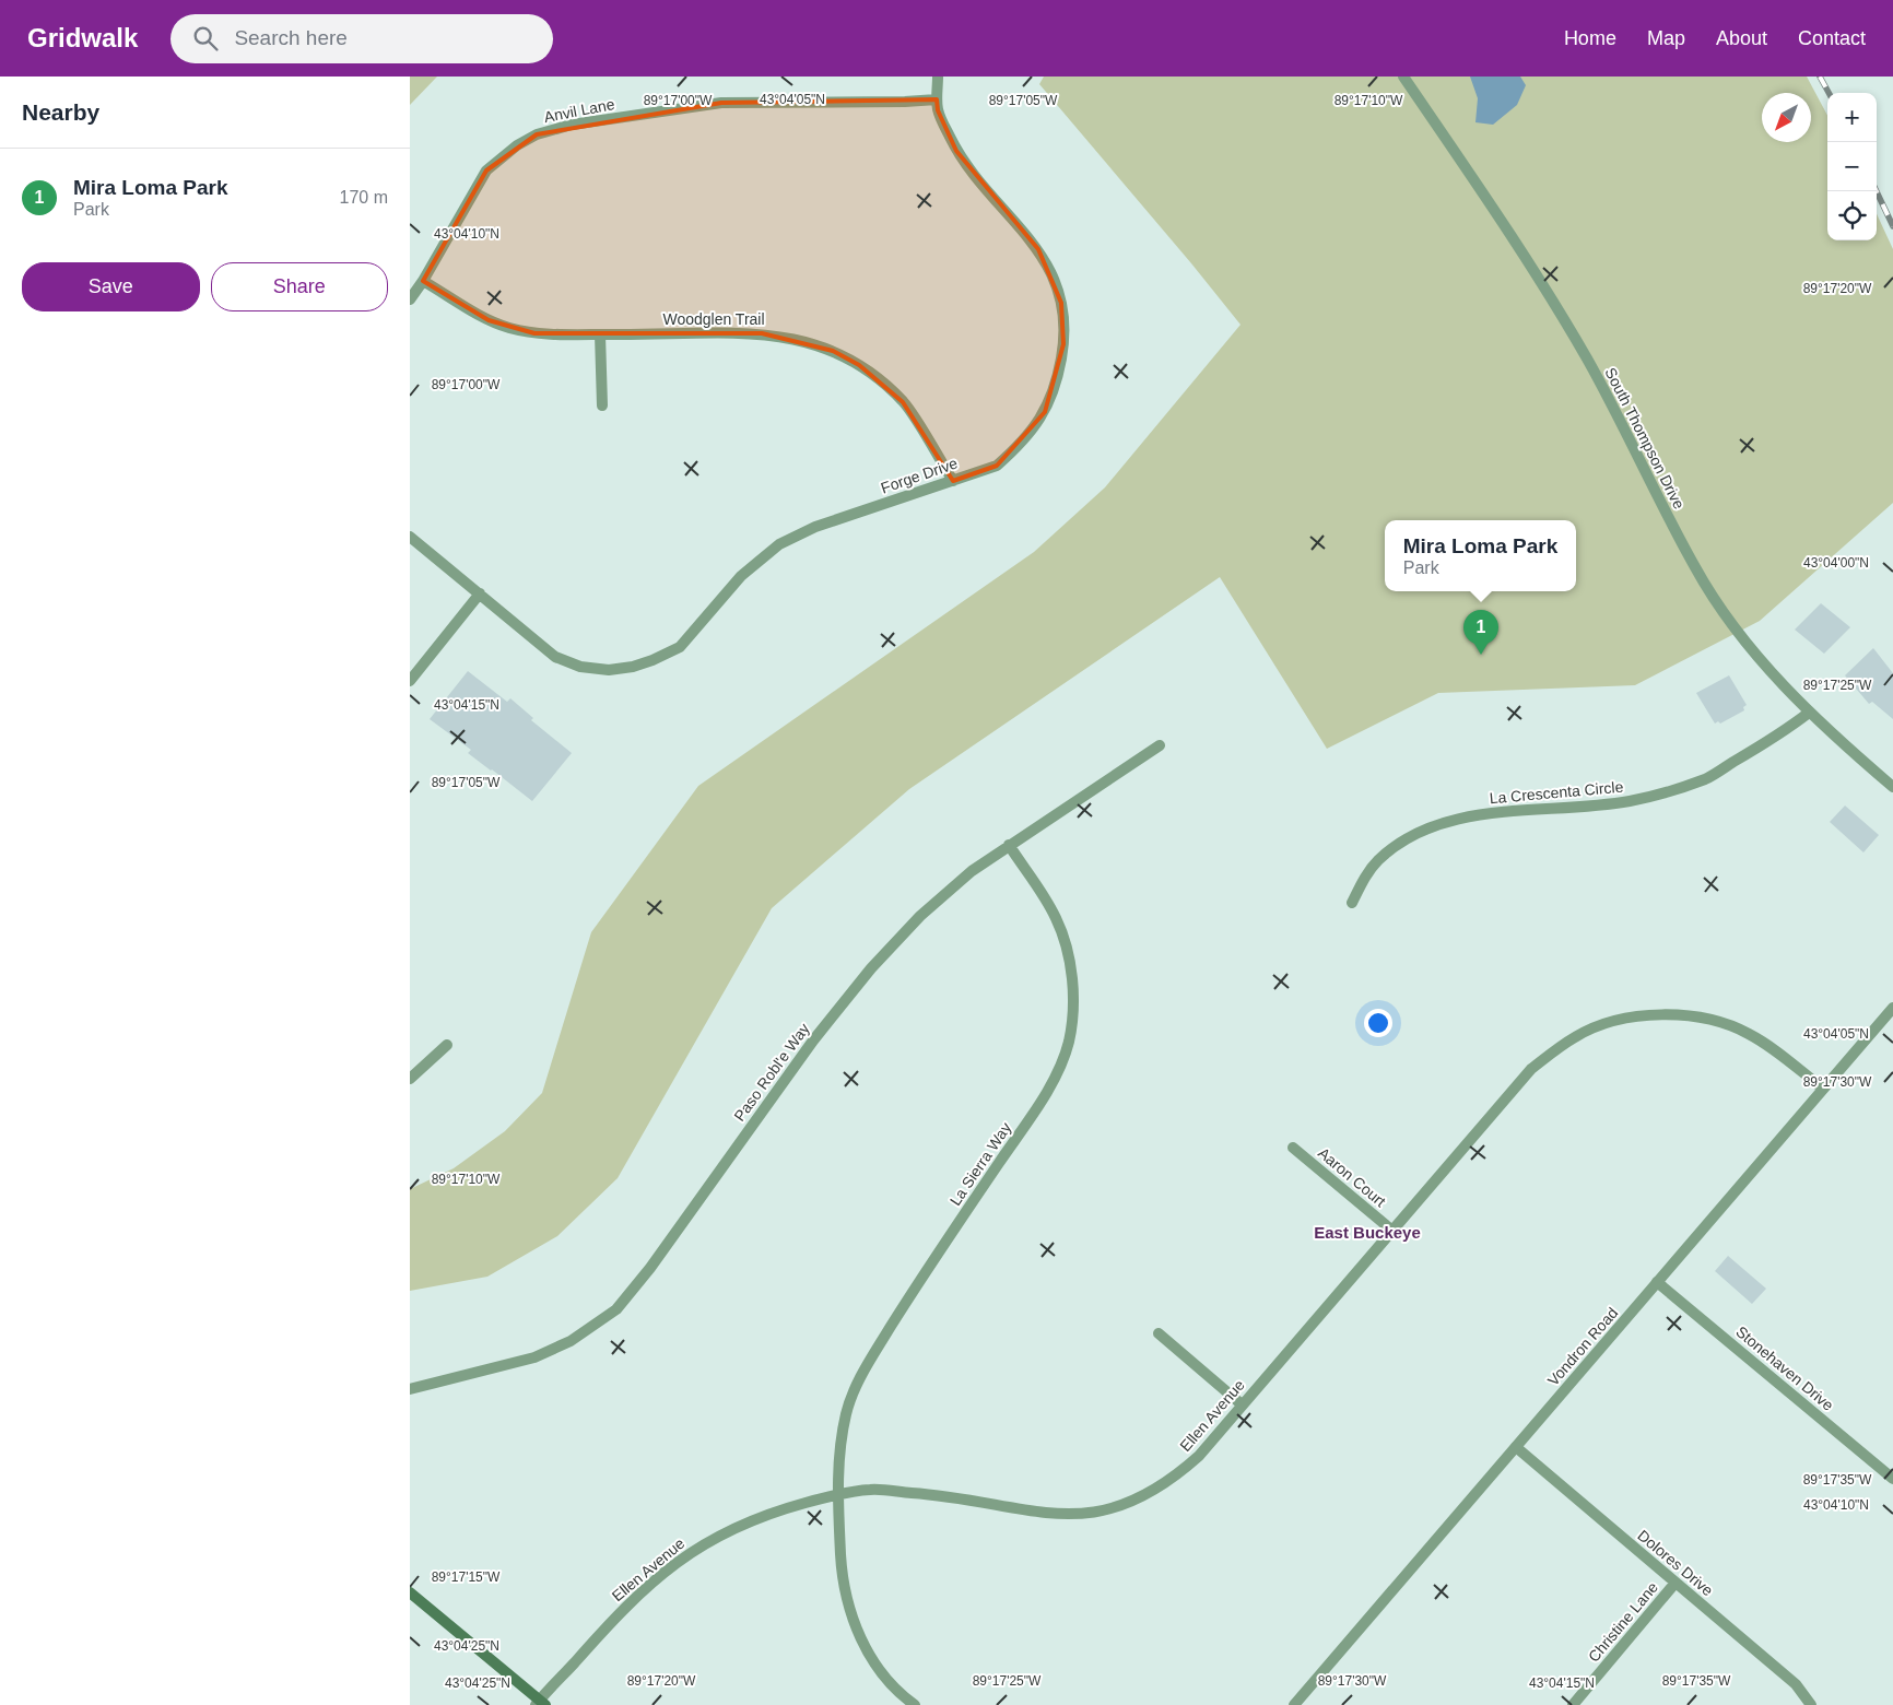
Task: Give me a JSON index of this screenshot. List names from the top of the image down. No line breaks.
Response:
{"streets":{"street":["Anvil Lane","Woodglen Trail","South Thompson Drive","Forge Drive","La Crescenta Circle","Paso Robl'e Way","La Sierra Way","Aaron Court","Vondron Road","Stonehaven Drive","Ellen Avenue","Dolores Drive","Christine Lane"]},"crossings":[["Anvil Lane","Woodglen Trail"],["Anvil Lane","Forge Drive"],["Woodglen Trail","Forge Drive"],["South Thompson Drive","La Crescenta Circle"],["Paso Robl'e Way","La Sierra Way"],["La Sierra Way","Ellen Avenue"],["Aaron Court","Ellen Avenue"],["Vondron Road","Stonehaven Drive"],["Vondron Road","Ellen Avenue"],["Vondron Road","Dolores Drive"],["Dolores Drive","Christine Lane"]],"districts":["East Buckeye"],"north":"bottom left","page":{"header":"Gridwalk","search":"Search here","nav":["Home","Map","About","Contact"],"heading":"Nearby","map_buttons":["+","−"],"list":[{"mark":"1","name":"Mira Loma Park","note":"Park","value":"170 m"}],"buttons":["Save","Share"],"popup":["Mira Loma Park","Park"],"pins":"1"},"coordinates":["43°04'05\"N","89°17'00\"W","89°17'05\"W","89°17'10\"W","43°04'10\"N","89°17'20\"W","43°04'00\"N","89°17'25\"W","43°04'15\"N","89°17'30\"W","89°17'35\"W","89°17'15\"W","43°04'25\"N"]}
